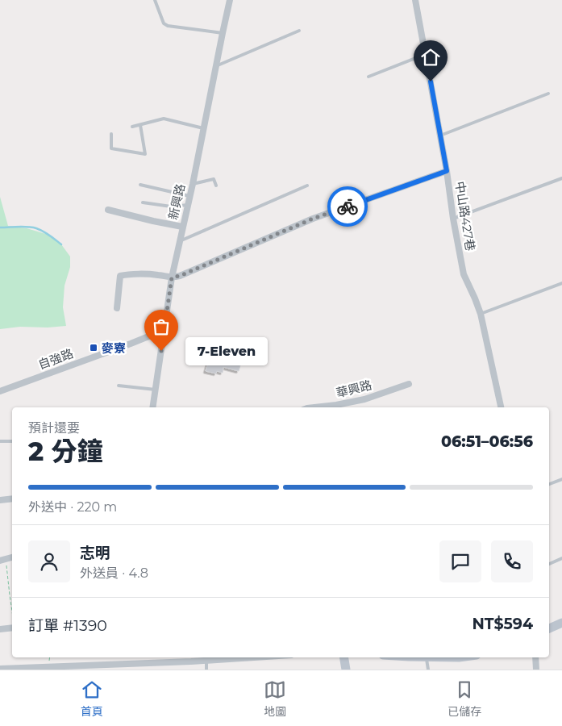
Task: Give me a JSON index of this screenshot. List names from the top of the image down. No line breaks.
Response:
{"streets":{"street":["新興路","中山路427巷","自強路","華興路"]},"crossings":[["新興路","自強路"]],"places":{"transit":["麥寮"],"other":["7-Eleven"]},"page":{"bubble":"7-Eleven","heading":["2 分鐘","預計還要","06:51–06:56"],"panel":["志明","外送員 · 4.8","訂單 #1390","NT$594"],"bar":"外送中 · 220 m","tabs":["首頁","地圖","已儲存"]}}
